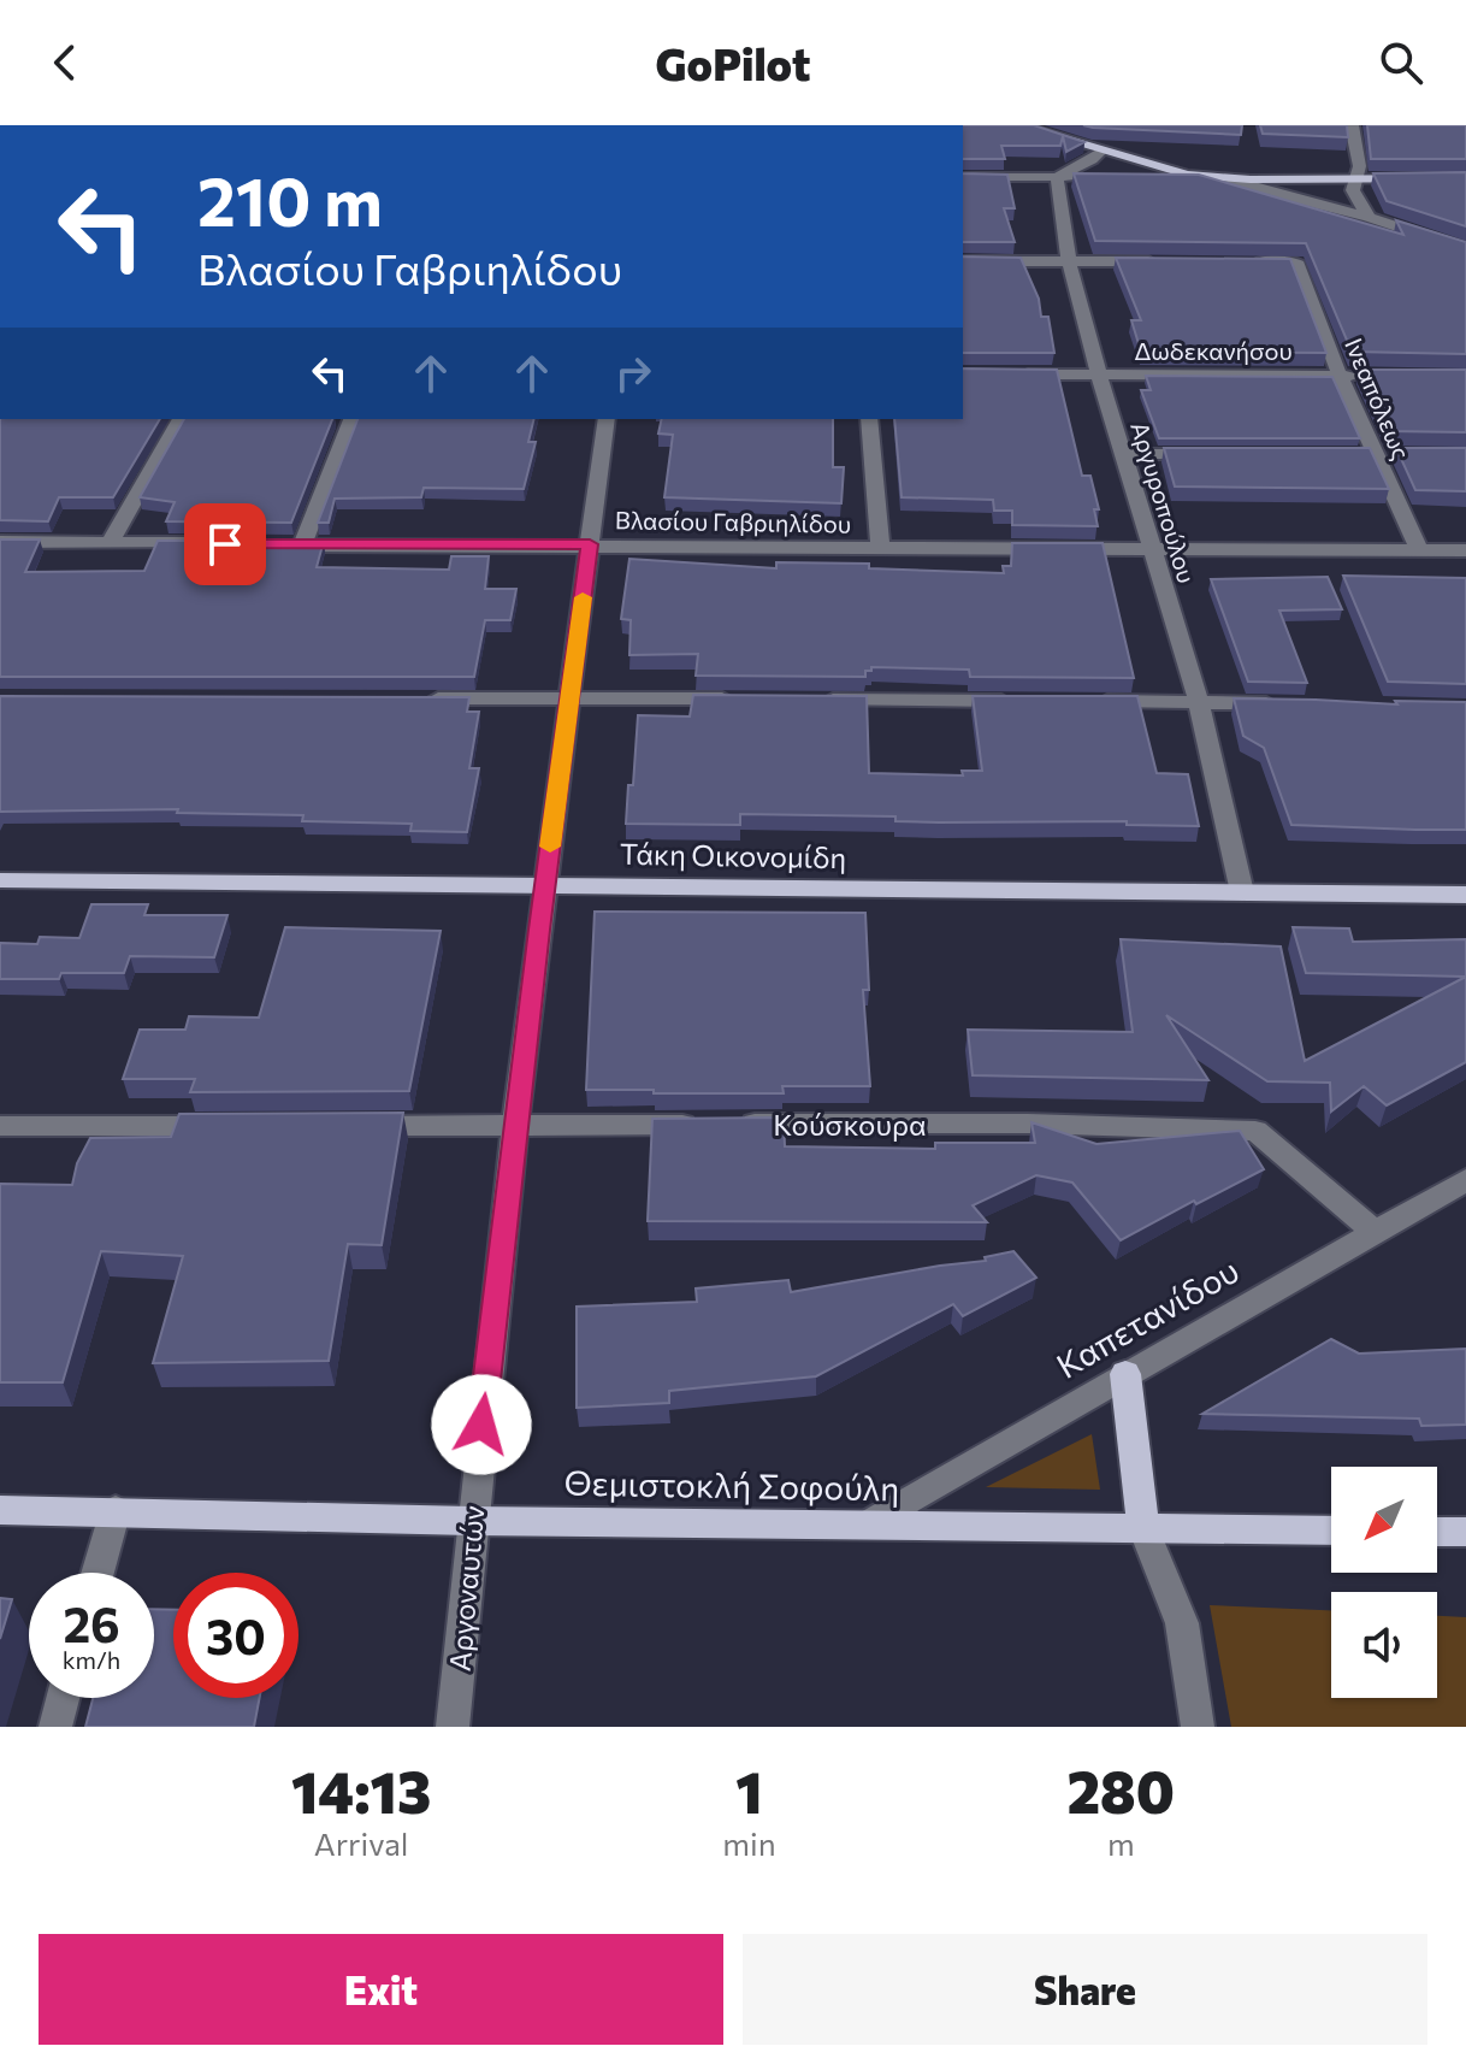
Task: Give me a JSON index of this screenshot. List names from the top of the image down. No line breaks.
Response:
{"streets":{"main road":["Τάκη Οικονομίδη","Θεμιστοκλή Σοφούλη"],"street":["Δωδεκανήσου","Ινεαπόλεως","Αργυροπούλου","Βλασίου Γαβριηλίδου","Κούσκουρα","Καπετανίδου","Αργοναυτών"]},"crossings":[["Δωδεκανήσου","Ινεαπόλεως"],["Δωδεκανήσου","Αργυροπούλου"],["Ινεαπόλεως","Βλασίου Γαβριηλίδου"],["Αργυροπούλου","Βλασίου Γαβριηλίδου"],["Αργυροπούλου","Τάκη Οικονομίδη"],["Βλασίου Γαβριηλίδου","Αργοναυτών"],["Τάκη Οικονομίδη","Αργοναυτών"],["Κούσκουρα","Καπετανίδου"],["Κούσκουρα","Αργοναυτών"],["Καπετανίδου","Θεμιστοκλή Σοφούλη"],["Θεμιστοκλή Σοφούλη","Αργοναυτών"]],"north":"bottom left","page":{"header":"GoPilot","turn":["210 m","Βλασίου Γαβριηλίδου"],"speed":"26 km/h","limit":"30","eta":["14:13","Arrival","1","min","280","m"],"buttons":["Exit","Share"]}}
